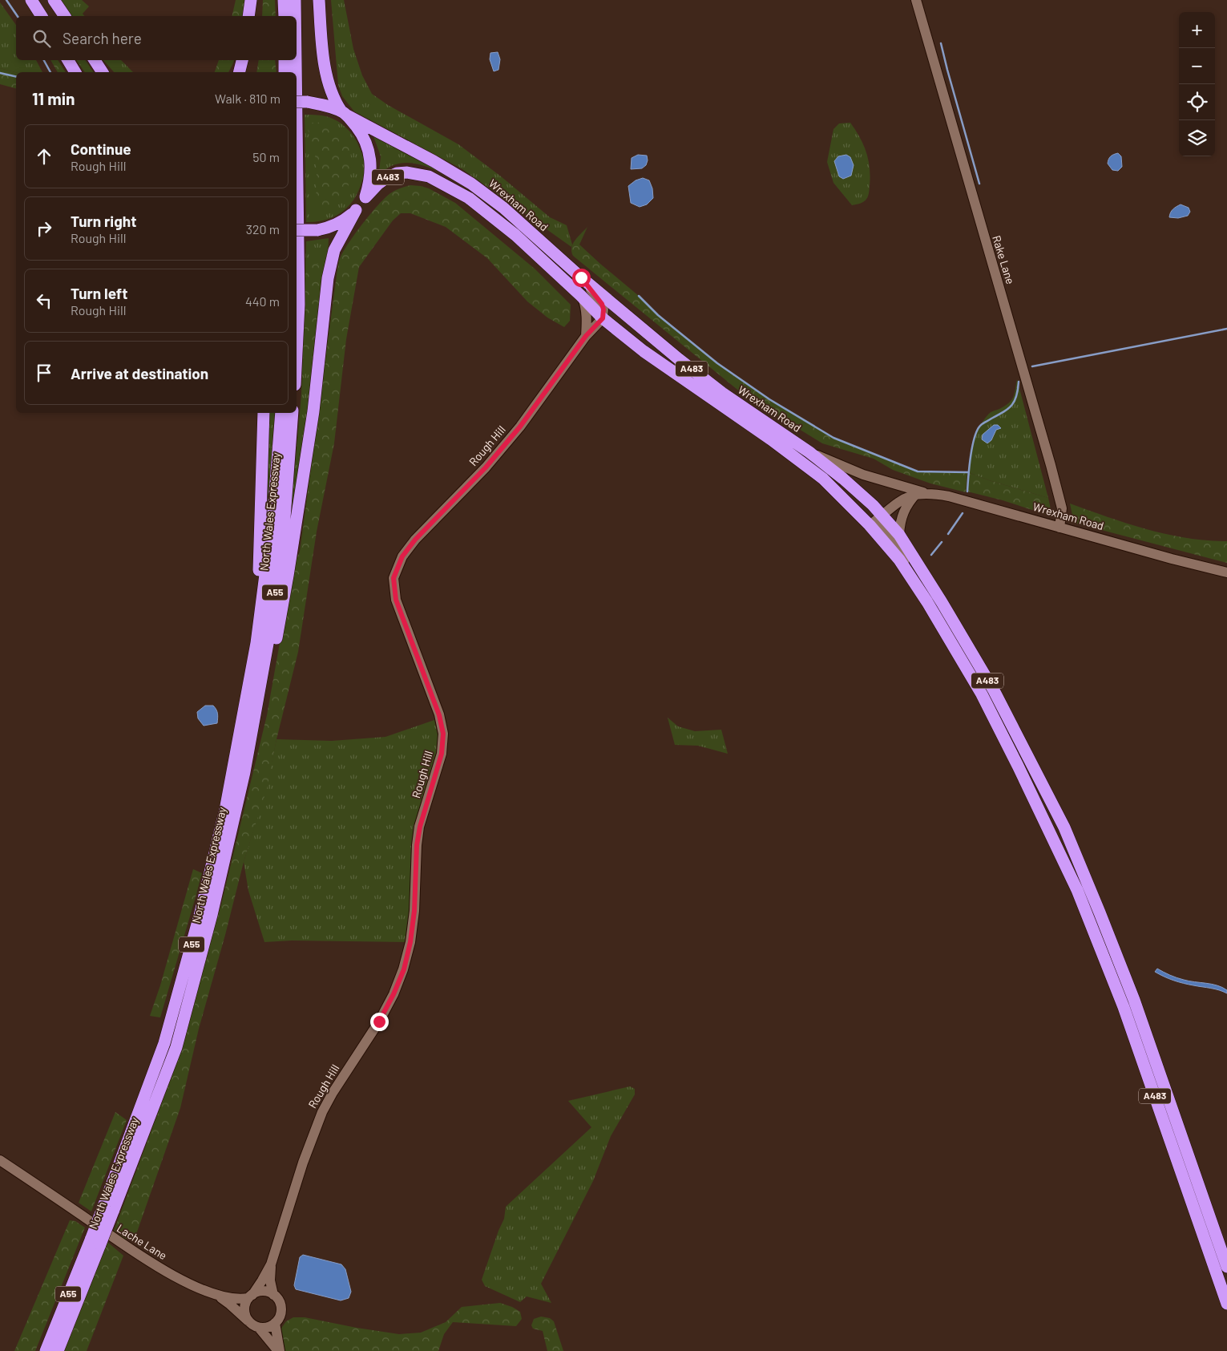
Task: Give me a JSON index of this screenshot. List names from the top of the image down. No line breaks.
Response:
{"streets":{"highway":["A483","Wrexham Road","North Wales Expressway","A55"],"street":["Rake Lane","Rough Hill","Lache Lane"]},"crossings":[["A483","Wrexham Road"],["A483","Rough Hill"],["Wrexham Road","Rake Lane"],["Rough Hill","Lache Lane"]],"page":{"map_buttons":["+","−"],"search":"Search here","heading":["11 min","Walk · 810 m"],"list":[["Continue","Rough Hill","50 m"],["Turn right","Rough Hill","320 m"],["Turn left","Rough Hill","440 m"],"Arrive at destination"]}}
